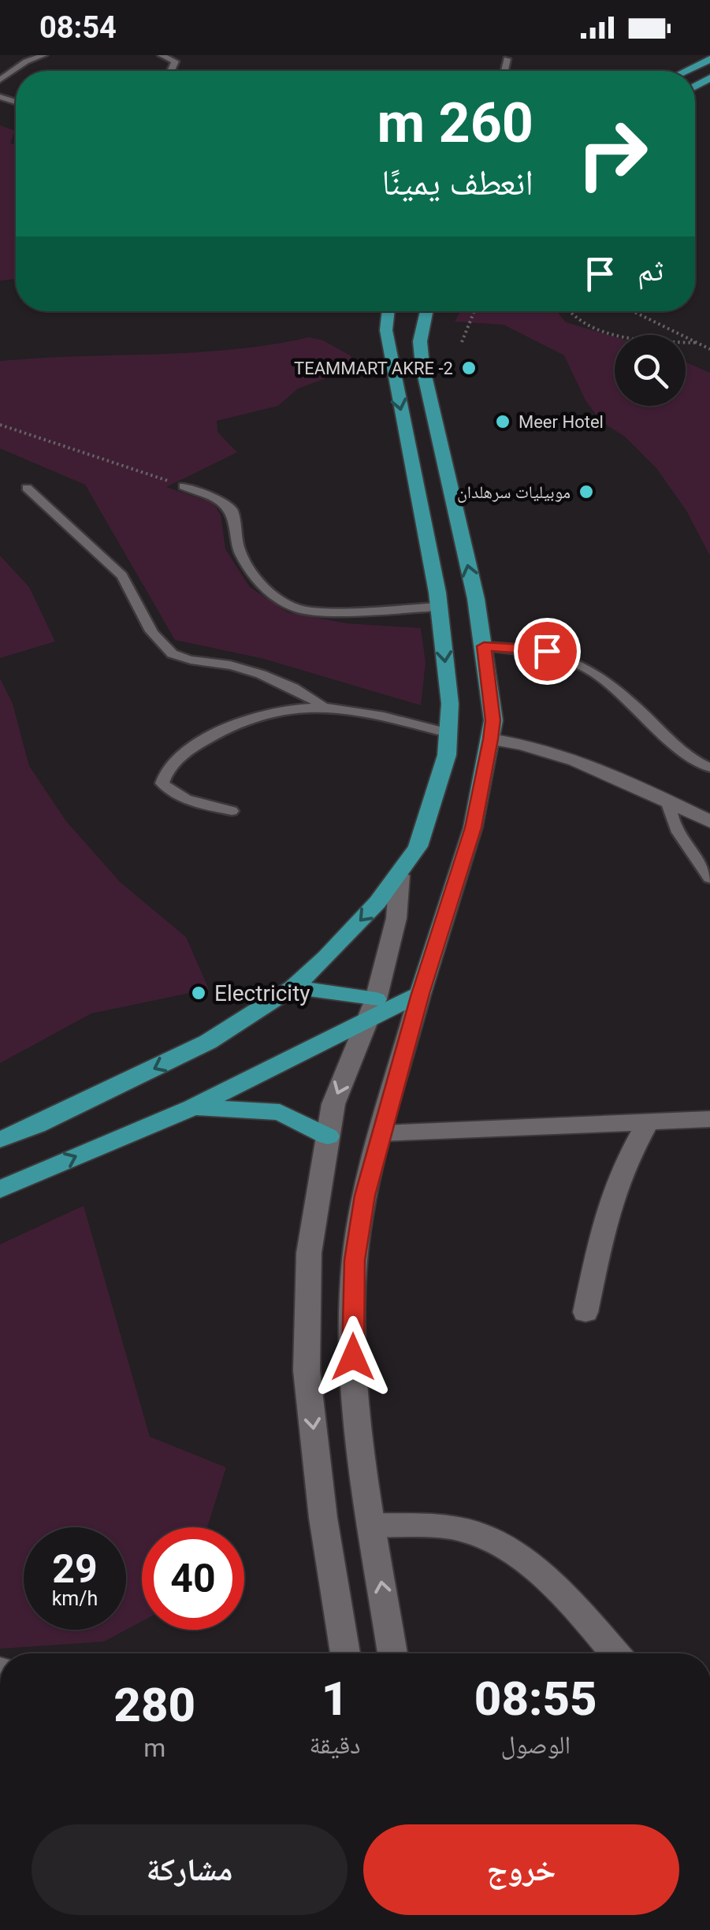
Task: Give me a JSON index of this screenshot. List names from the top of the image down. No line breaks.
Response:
{"places":["TEAMMART AKRE -2","Meer Hotel","موبيليات سرهلدان","Electricity"],"page":{"status":"08:54","turn":["260 m","انعطف يمينًا"],"then":"ثم","speed":"29 km/h","limit":"40","eta":["08:55","الوصول","1","دقيقة","280","m"],"buttons":["خروج","مشاركة"]}}
